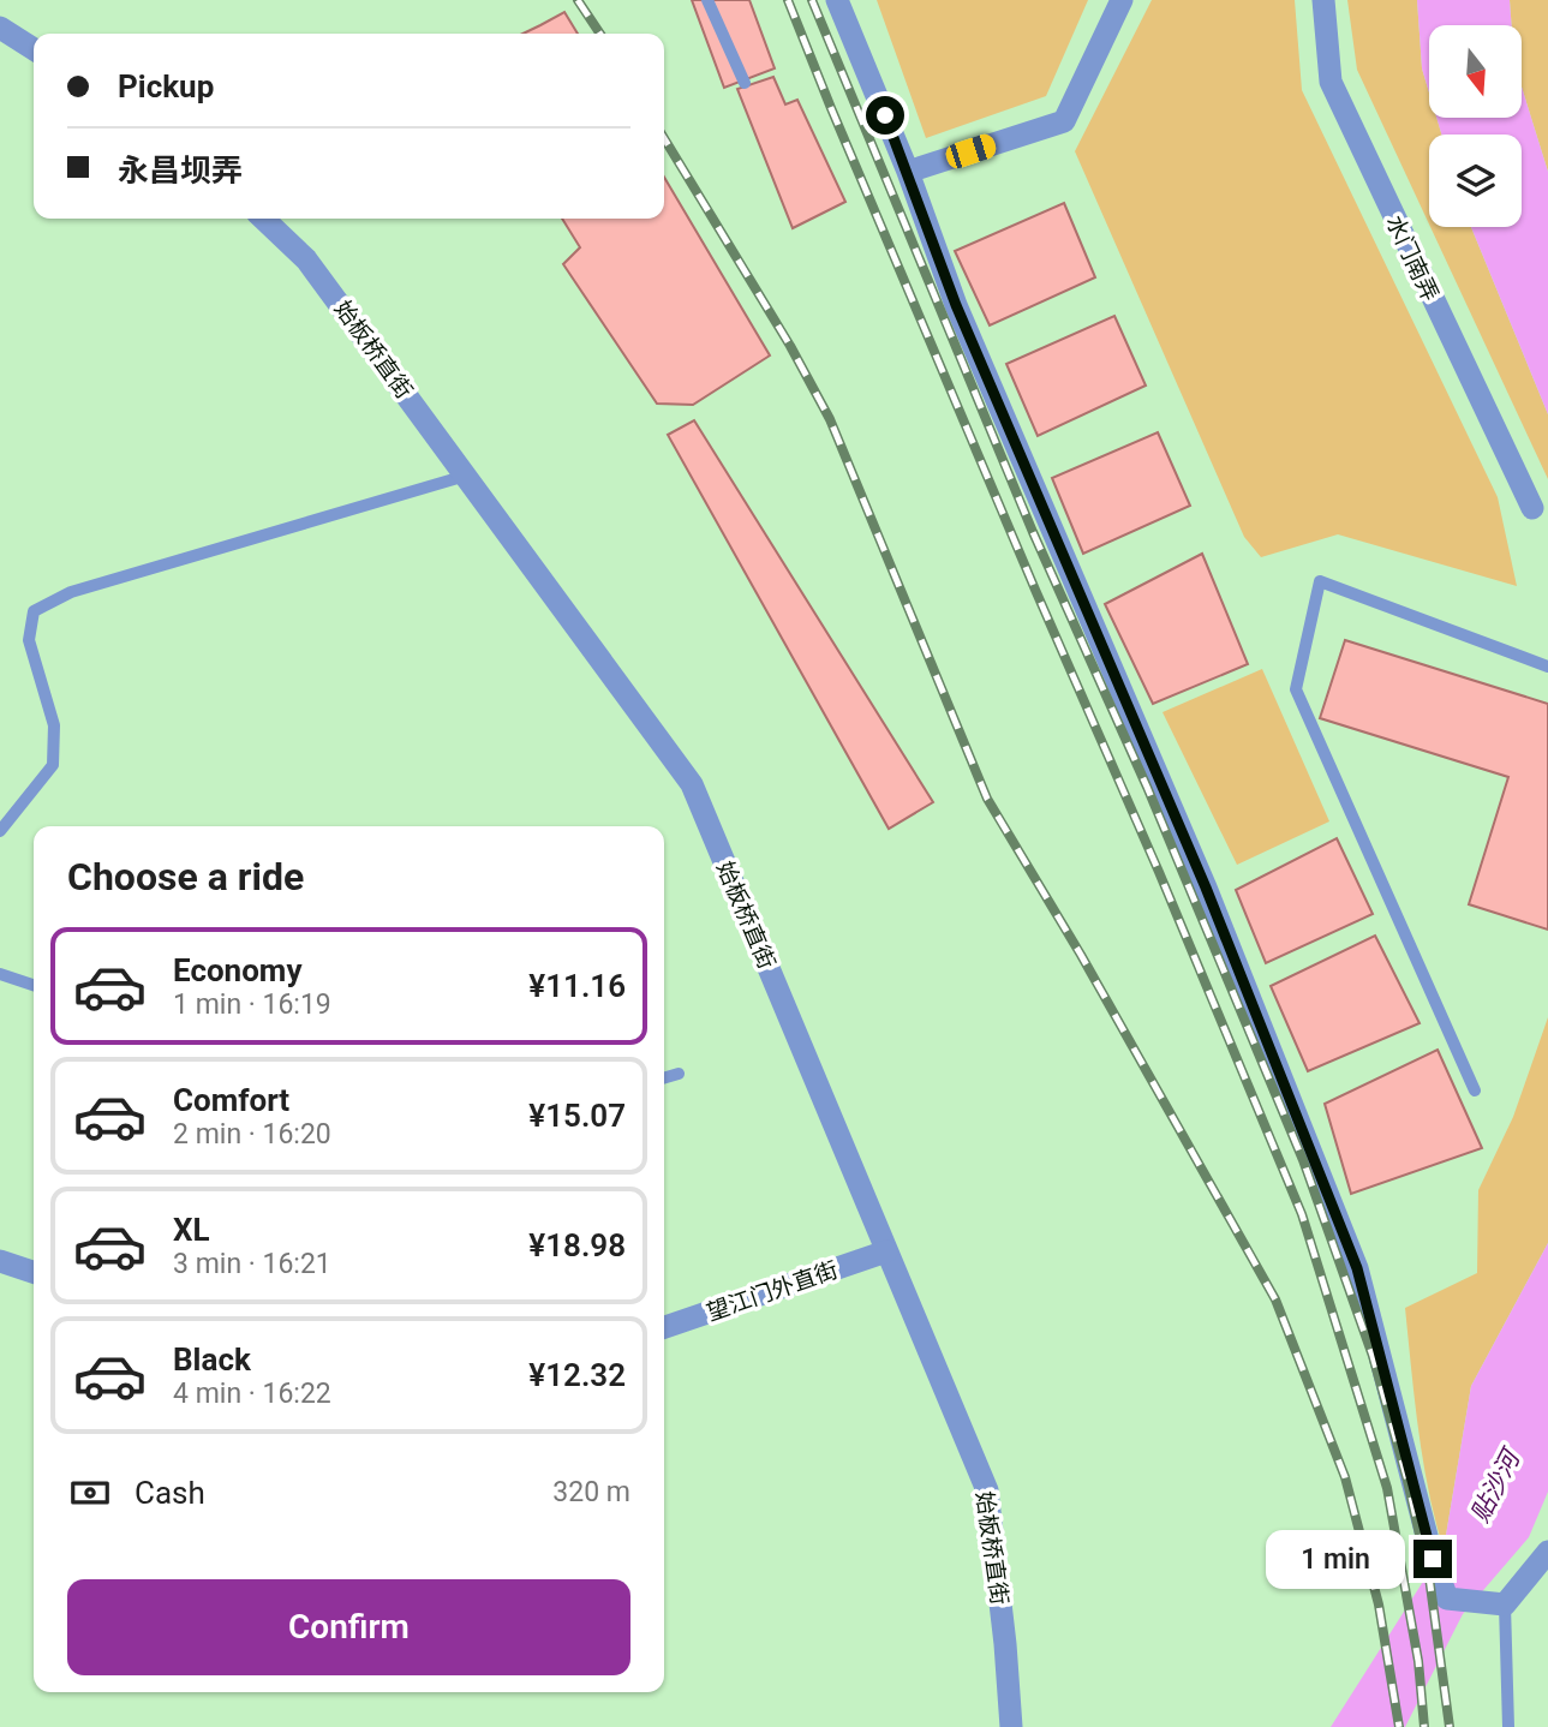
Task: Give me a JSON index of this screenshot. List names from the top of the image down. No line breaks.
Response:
{"streets":{"street":["水门南弄","始板桥直街","望江门外直街"]},"crossings":[["始板桥直街","望江门外直街"]],"water":["贴沙河"],"north":"bottom","page":{"banner":["Pickup","永昌坝弄"],"heading":"Choose a ride","list":[{"name":"Economy","note":"1 min · 16:19","value":"¥11.16"},{"name":"Comfort","note":"2 min · 16:20","value":"¥15.07"},{"name":"XL","note":"3 min · 16:21","value":"¥18.98"},{"name":"Black","note":"4 min · 16:22","value":"¥12.32"}],"pay":["Cash","320 m"],"bubble":"1 min","buttons":"Confirm"}}
